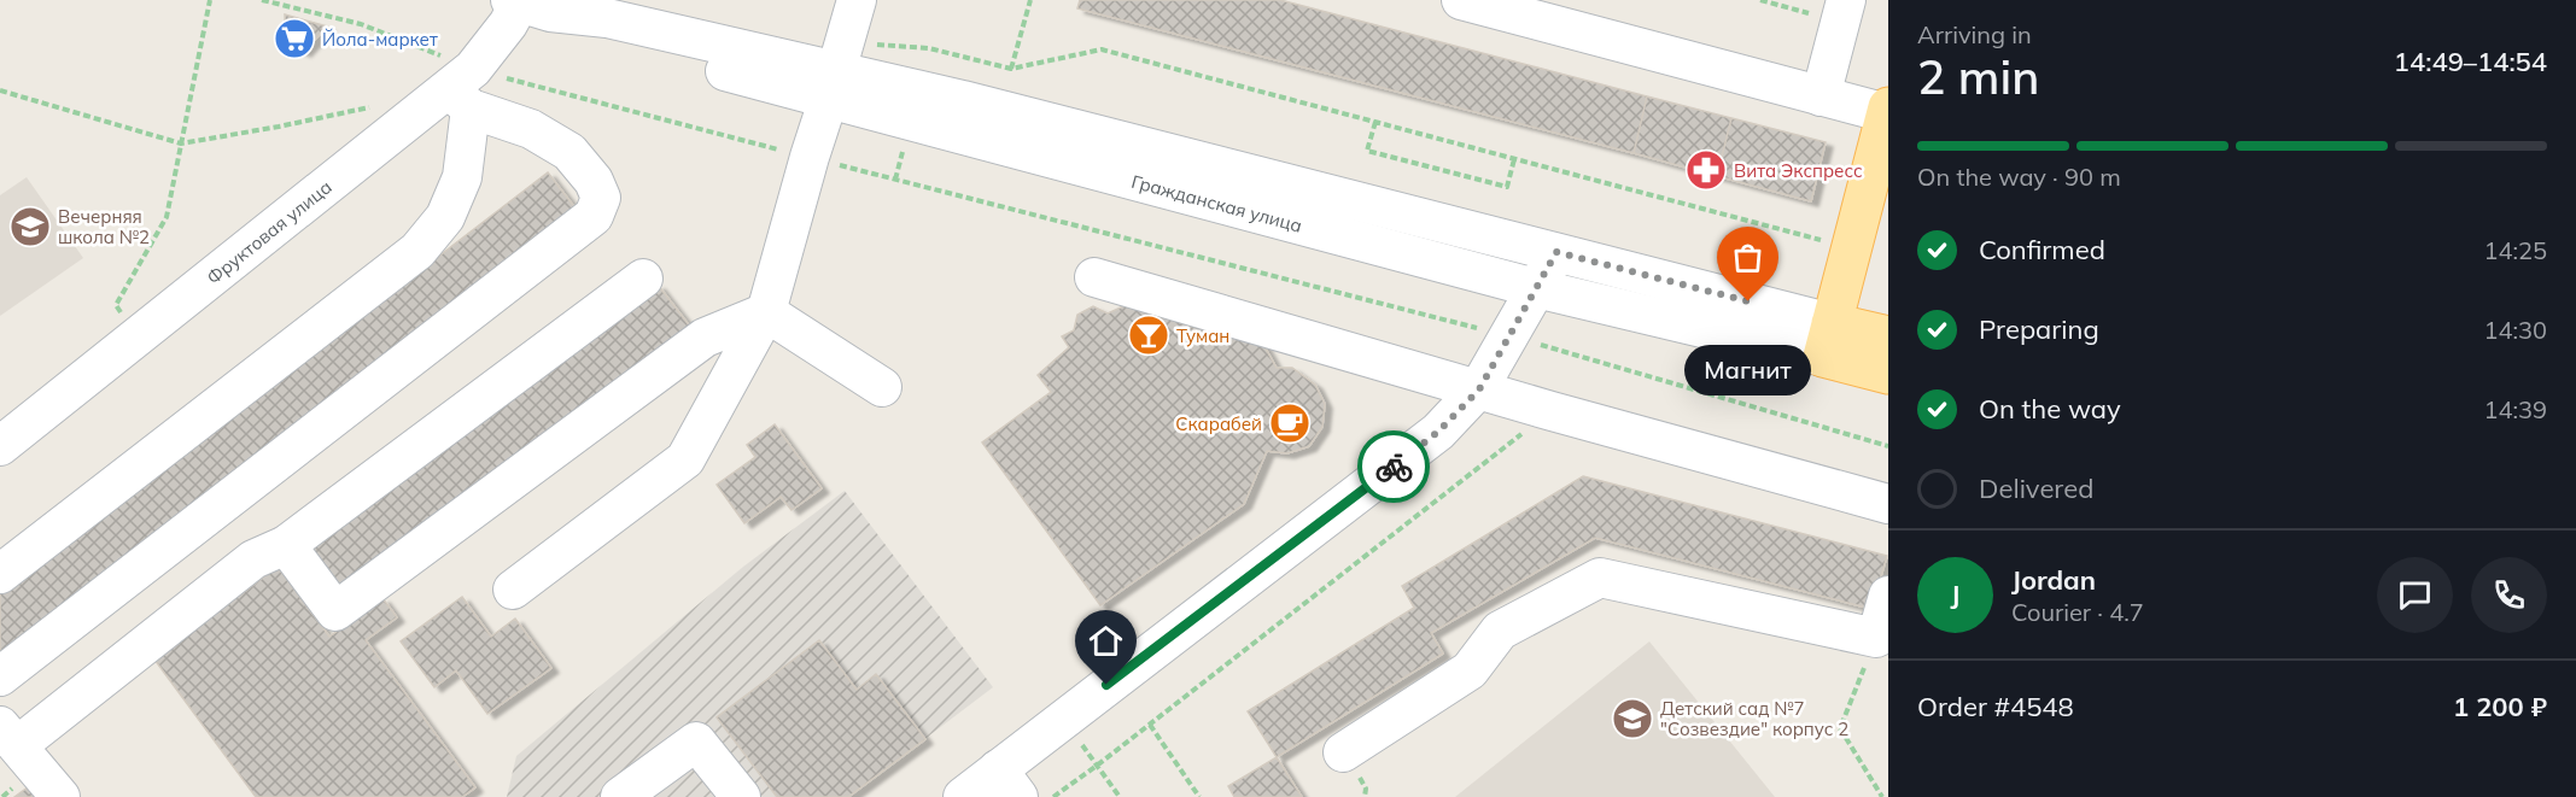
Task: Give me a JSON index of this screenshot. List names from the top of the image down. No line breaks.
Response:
{"streets":{"main road":["Гражданская улица"],"street":["Фруктовая улица"]},"crossings":[["Гражданская улица","Фруктовая улица"]],"places":{"supermarket":["Йола-маркет"],"pharmacy":["Вита Экспресс"],"school or university":["Вечерняя школа №2","Детский сад №7 \"Созвездие\" корпус 2"],"other":["Магнит"],"bar":["Туман"],"cafe":["Скарабей"]},"page":{"heading":["2 min","Arriving in","14:49–14:54"],"panel":["Jordan","Courier · 4.7","Order #4548","1 200 ₽"],"bar":"On the way · 90 m","list":[["Confirmed","14:25"],["Preparing","14:30"],["On the way","14:39"],"Delivered"],"bubble":"Магнит","round":"J"}}
